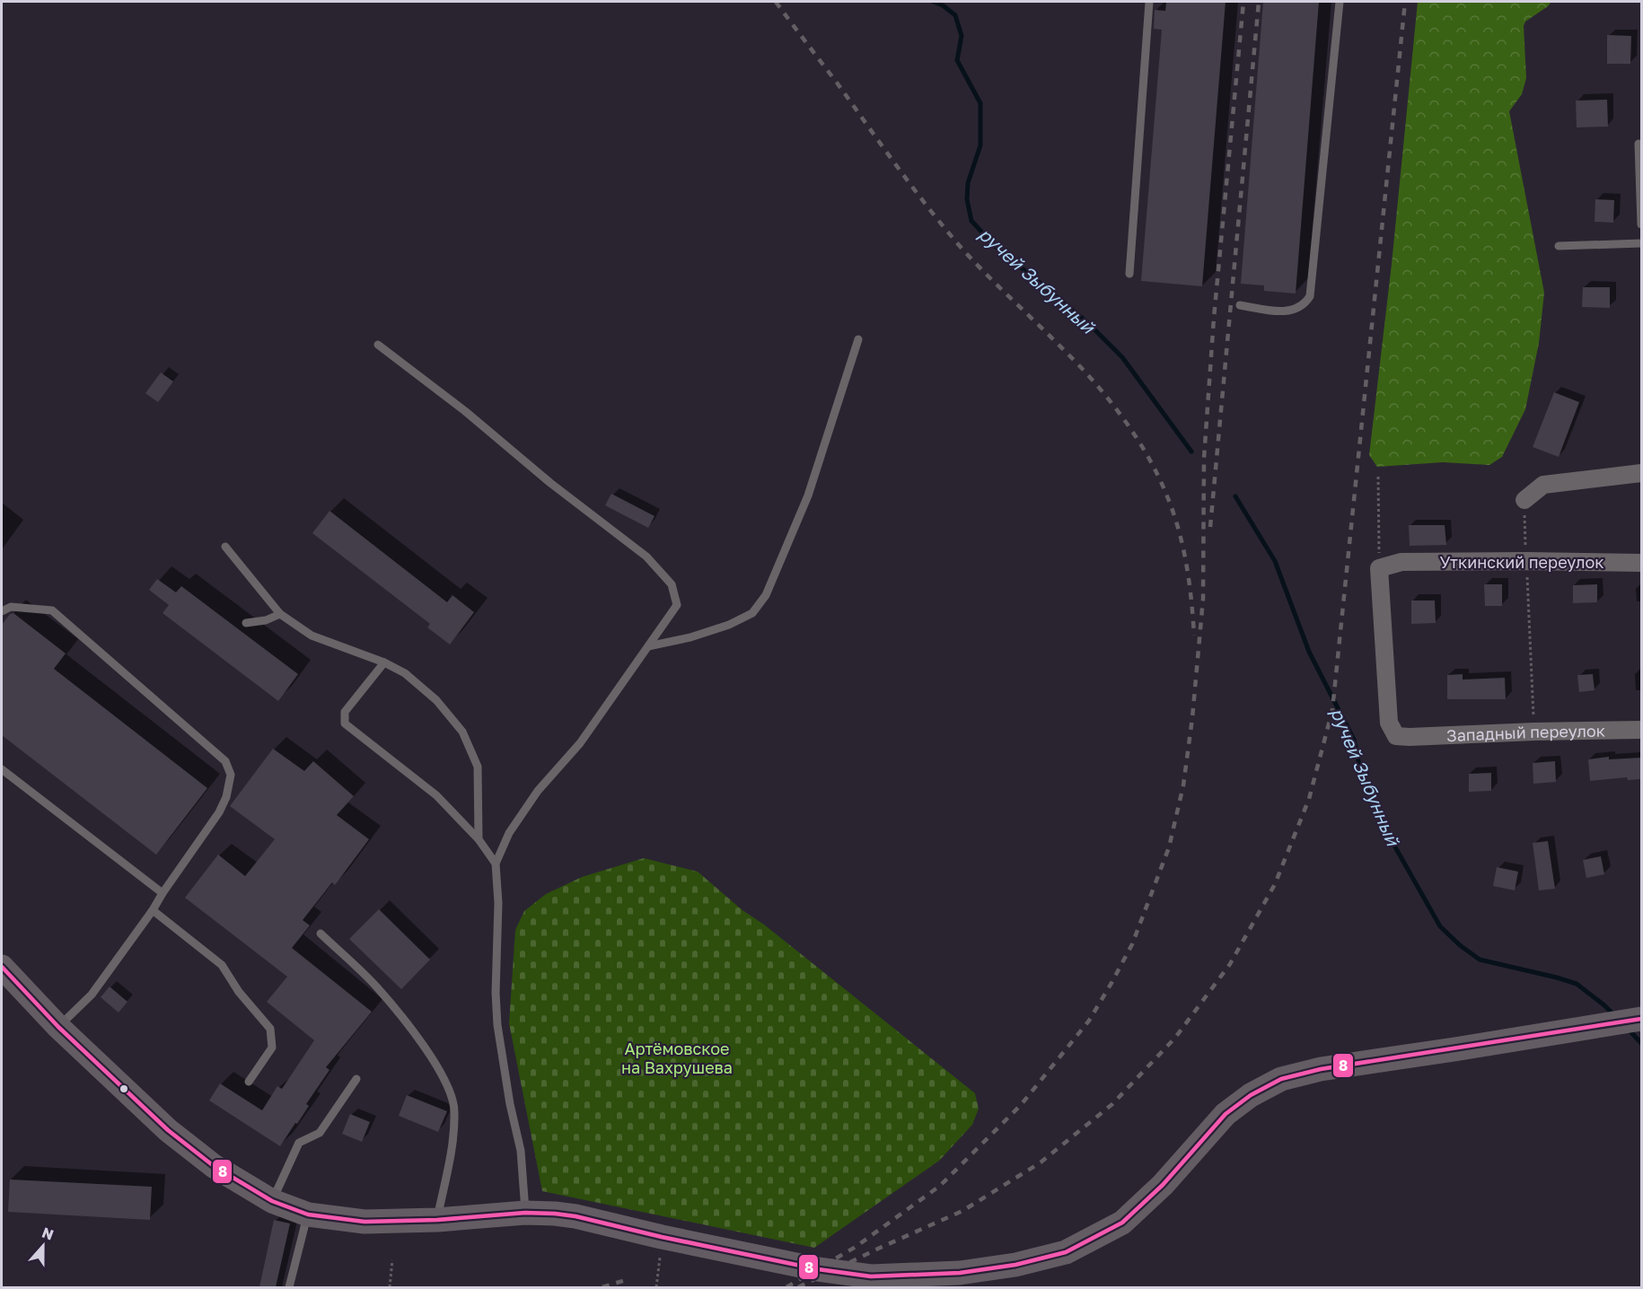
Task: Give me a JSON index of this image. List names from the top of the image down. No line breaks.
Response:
{"streets":{"street":["Уткинский переулок","Западный переулок"]},"crossings":[["Уткинский переулок","Западный переулок"]],"water":["ручей Зыбунный"],"parks":["Артёмовское на Вахрушева"],"lines":["transit line 8"],"north":"top"}
